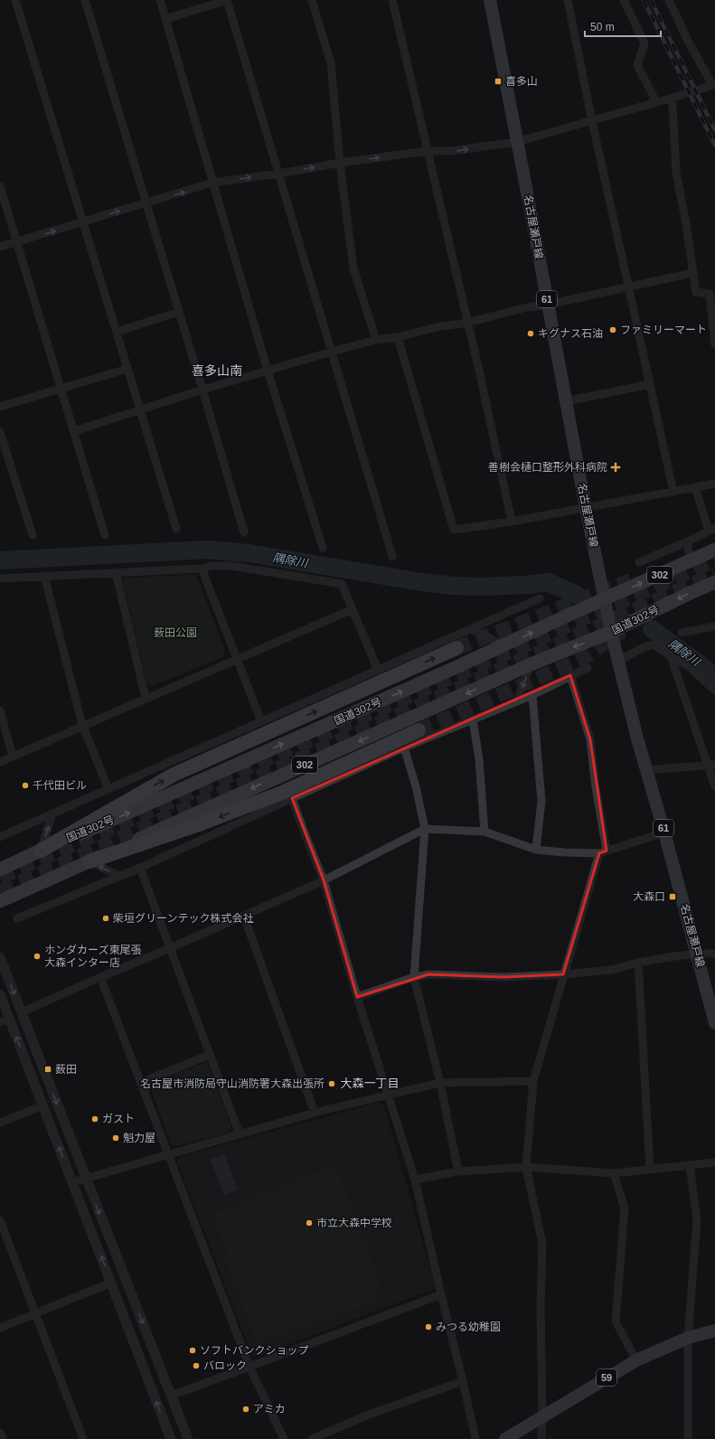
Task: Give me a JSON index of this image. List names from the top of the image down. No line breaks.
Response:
{"streets":{"highway":["302","国道302号"],"main road":["名古屋瀬戸線","61","59"]},"crossings":[["名古屋瀬戸線","国道302号"]],"districts":["喜多山南","大森一丁目"],"water":["隅除川"],"parks":["薮田公園"],"places":{"transit":["喜多山","大森口","薮田"],"other":["ファミリーマート","キグナス石油","千代田ビル","柴垣グリーンテック株式会社","ホンダカーズ東尾張 大森インター店","名古屋市消防局守山消防署大森出張所","ガスト","魁力屋","市立大森中学校","みつる幼稚園","ソフトバンクショップ","バロック","アミカ"],"health":["善樹会樋口整形外科病院"]},"scale_bar":"50 m"}
